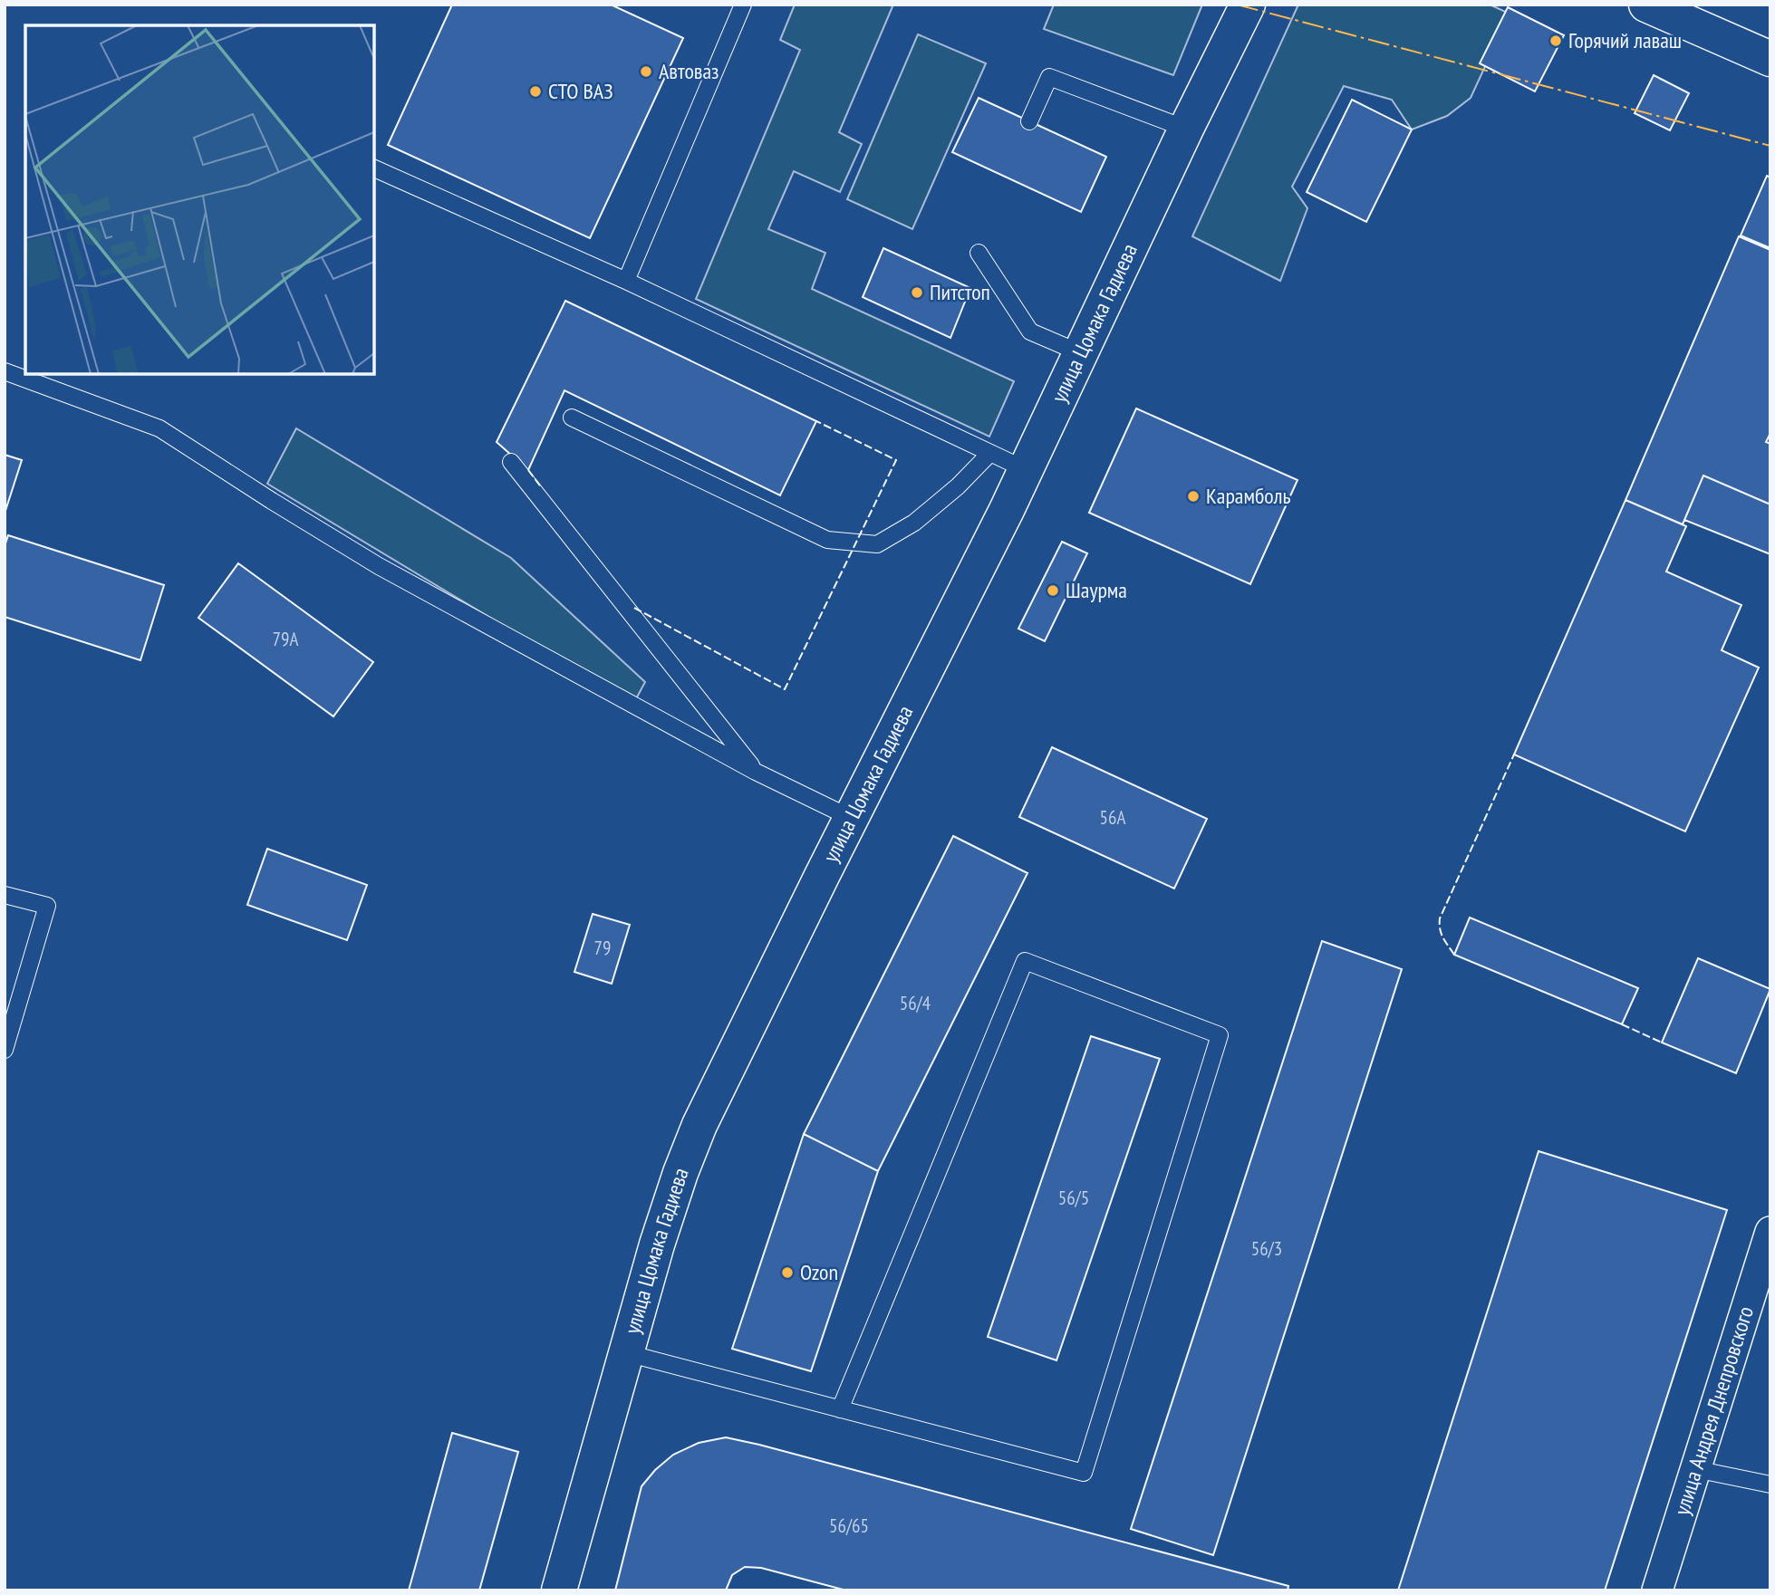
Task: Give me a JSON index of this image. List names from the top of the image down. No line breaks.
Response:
{"streets":{"main road":["улица Цомака Гадиева"],"street":["улица Андрея Днепровского"]},"places":["Горячий лаваш","Автоваз","СТО ВАЗ","Питстоп","Карамболь","Шаурма","Ozon"],"house_numbers":["79А","56А","79","56/4","56/5","56/3","56/65"]}
